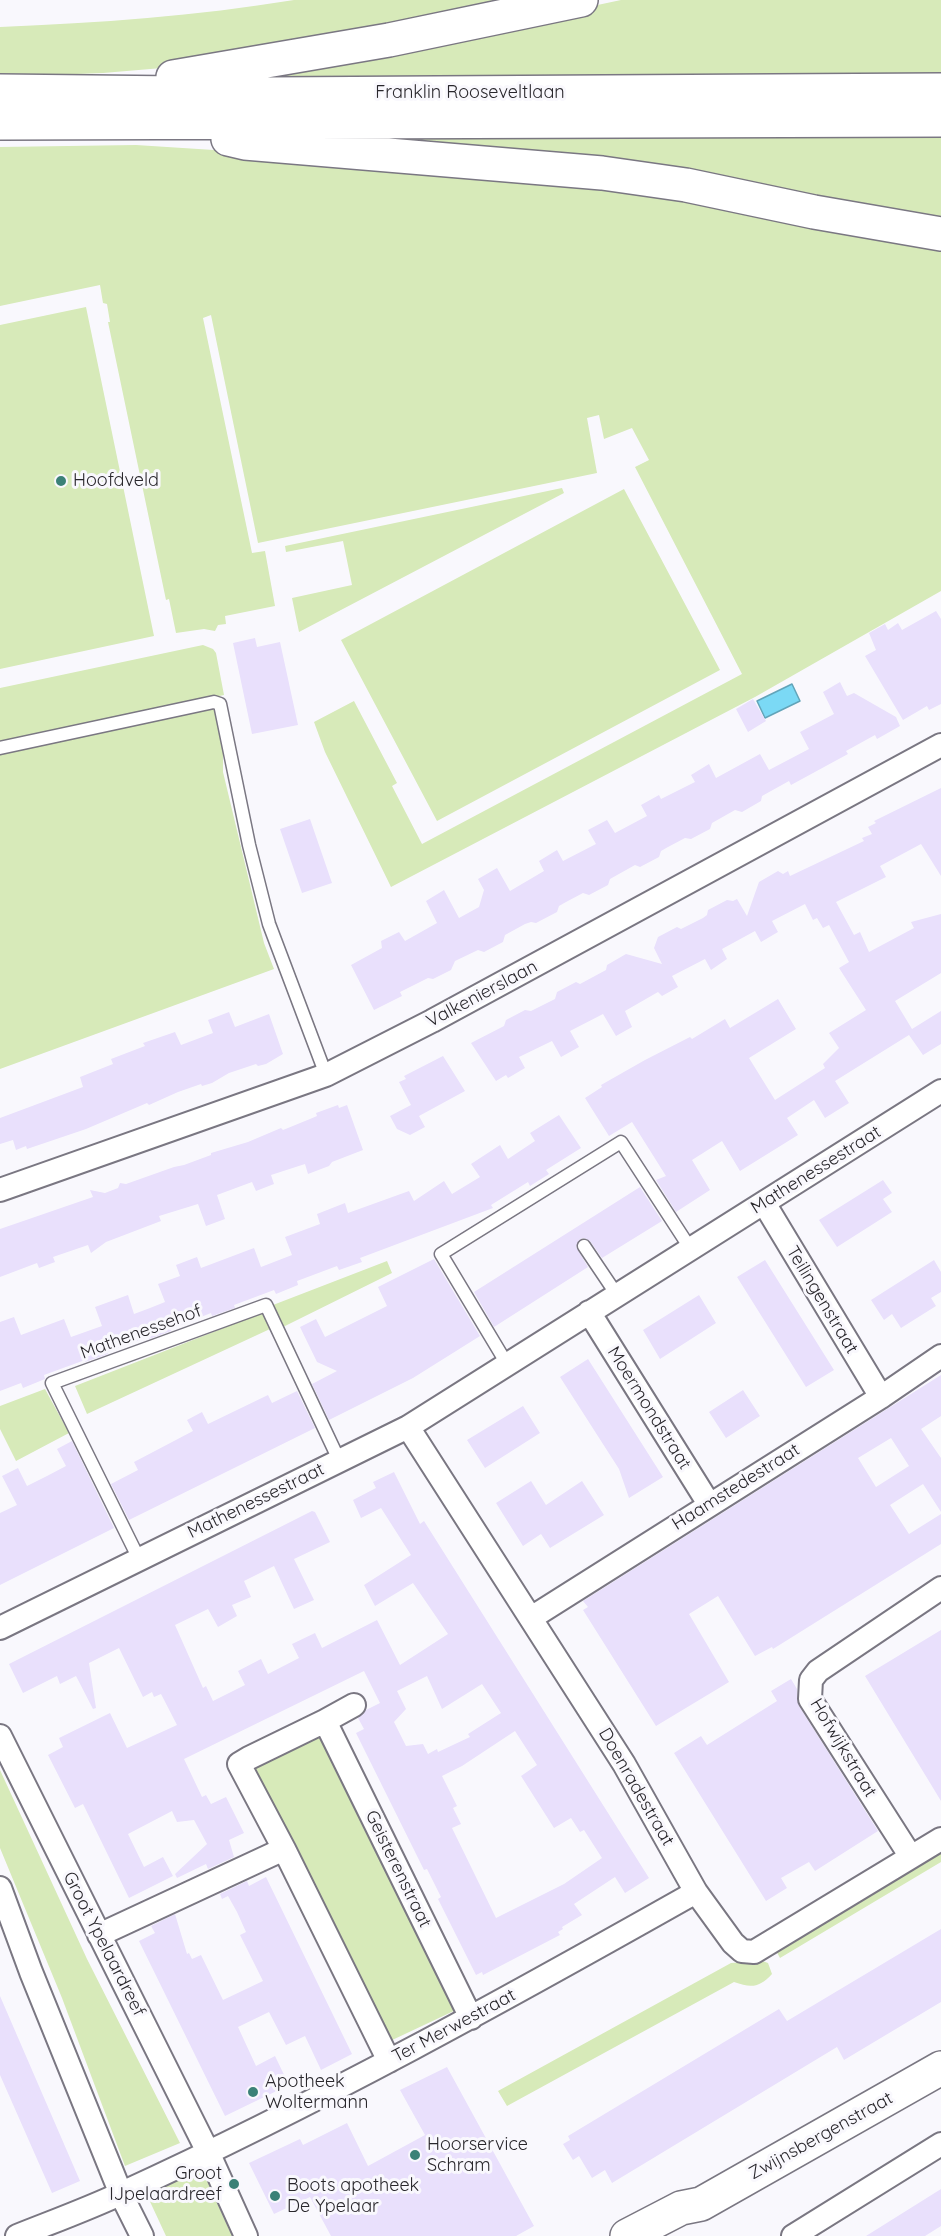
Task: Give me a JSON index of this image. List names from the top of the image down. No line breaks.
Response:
{"streets":{"main road":["Franklin Rooseveltlaan","Zwijnsbergenstraat"],"street":["Valkenierslaan","Mathenessestraat","Teilingenstraat","Moermondstraat","Haamstedestraat","Hofwijkstraat","Doenradestraat","Geisterenstraat","Groot Ypelaardreef","Ter Merwestraat"],"lane":["Mathenessehof"]},"crossings":[["Mathenessestraat","Teilingenstraat"],["Mathenessestraat","Mathenessehof"],["Mathenessestraat","Moermondstraat"],["Mathenessestraat","Doenradestraat"],["Teilingenstraat","Haamstedestraat"],["Moermondstraat","Haamstedestraat"],["Haamstedestraat","Doenradestraat"],["Hofwijkstraat","Doenradestraat"],["Doenradestraat","Ter Merwestraat"],["Geisterenstraat","Ter Merwestraat"],["Groot Ypelaardreef","Ter Merwestraat"]],"places":["Hoofdveld","Apotheek Woltermann","Hoorservice Schram","Groot IJpelaardreef","Boots apotheek De Ypelaar"]}
